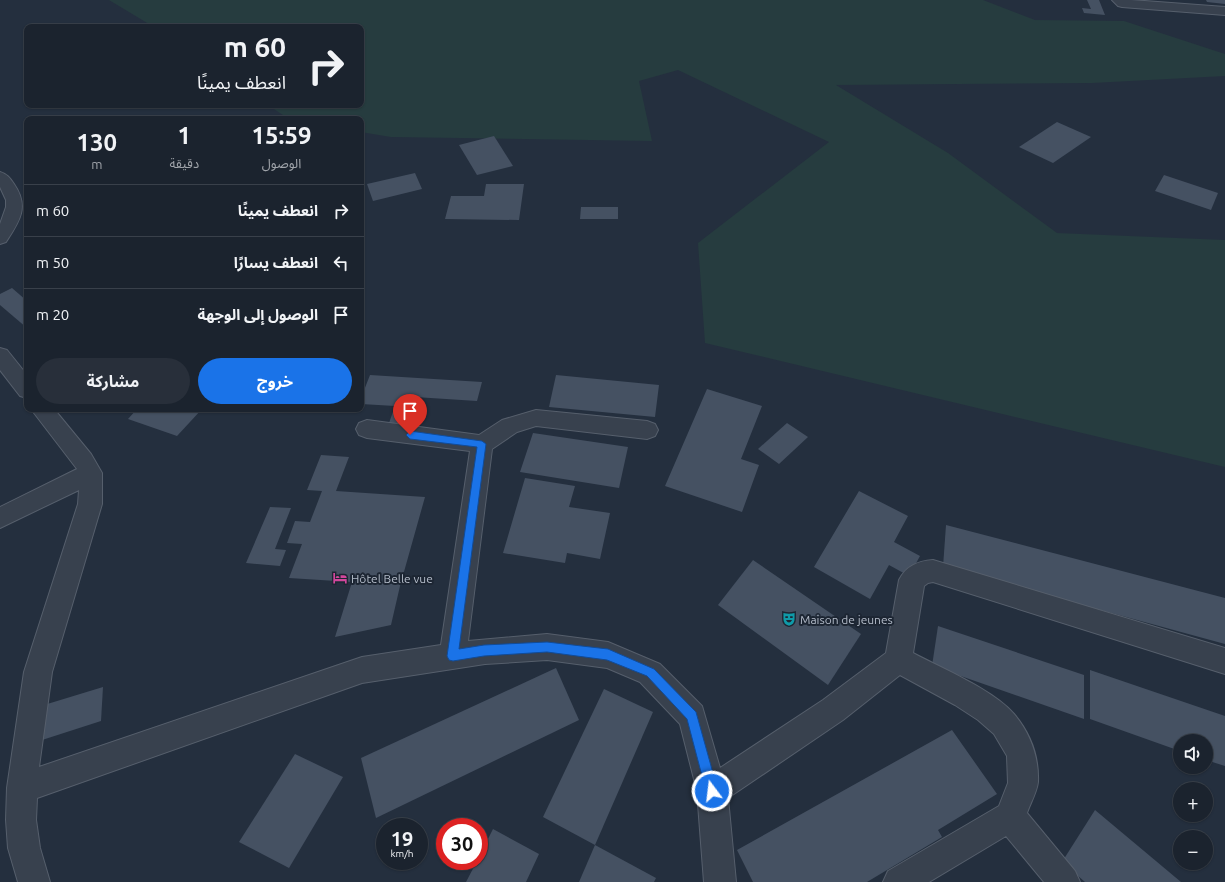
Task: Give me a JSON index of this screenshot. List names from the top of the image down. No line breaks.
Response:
{"places":{"hotel":["Hôtel Belle vue"],"theatre":["Maison de jeunes"]},"page":{"turn":["60 m","انعطف يمينًا"],"eta":["15:59","الوصول","1","دقيقة","130","m"],"list":[{"name":"انعطف يمينًا","value":"60 m"},{"name":"انعطف يسارًا","value":"50 m"},{"name":"الوصول إلى الوجهة","value":"20 m"}],"buttons":["خروج","مشاركة"],"map_buttons":["+","−"],"speed":"19 km/h","limit":"30"}}
